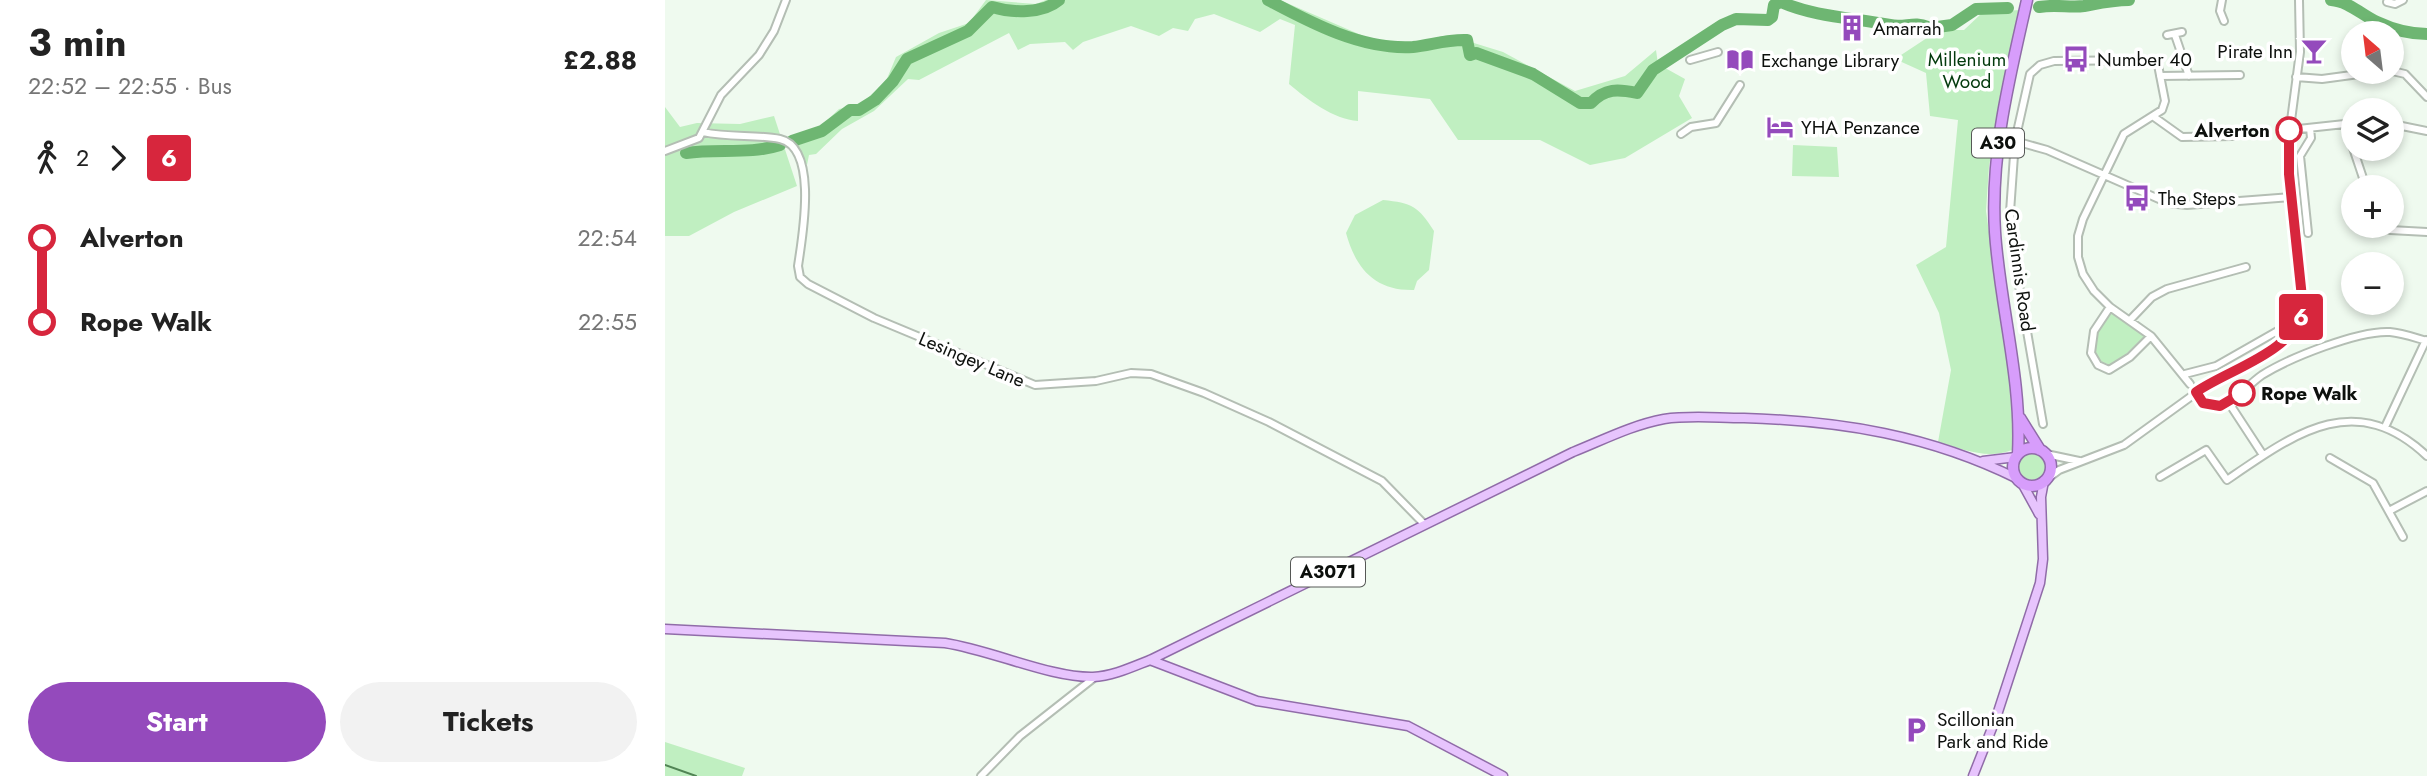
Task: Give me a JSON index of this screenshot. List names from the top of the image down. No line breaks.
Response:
{"streets":{"highway":["A30"],"main road":["A3071"],"street":["Cardinnis Road","Lesingey Lane"]},"crossings":[["A30","A3071"],["Lesingey Lane","A3071"]],"parks":["Millenium Wood"],"places":{"building":["Amarrah"],"bar":["Pirate Inn"],"bus stop":["Number 40","The Steps"],"library":["Exchange Library"],"hotel":["YHA Penzance"],"other":["Alverton","Rope Walk"],"parking":["Scillonian Park and Ride"]},"lines":["bus line 6"],"north":"top left","page":{"heading":["3 min","22:52 – 22:55 · Bus","£2.88"],"on_map":"6","map_buttons":["+","−"],"legs":["2","6"],"list":[{"name":"Alverton","value":"22:54"},{"name":"Rope Walk","value":"22:55"}],"buttons":["Start","Tickets"]}}
